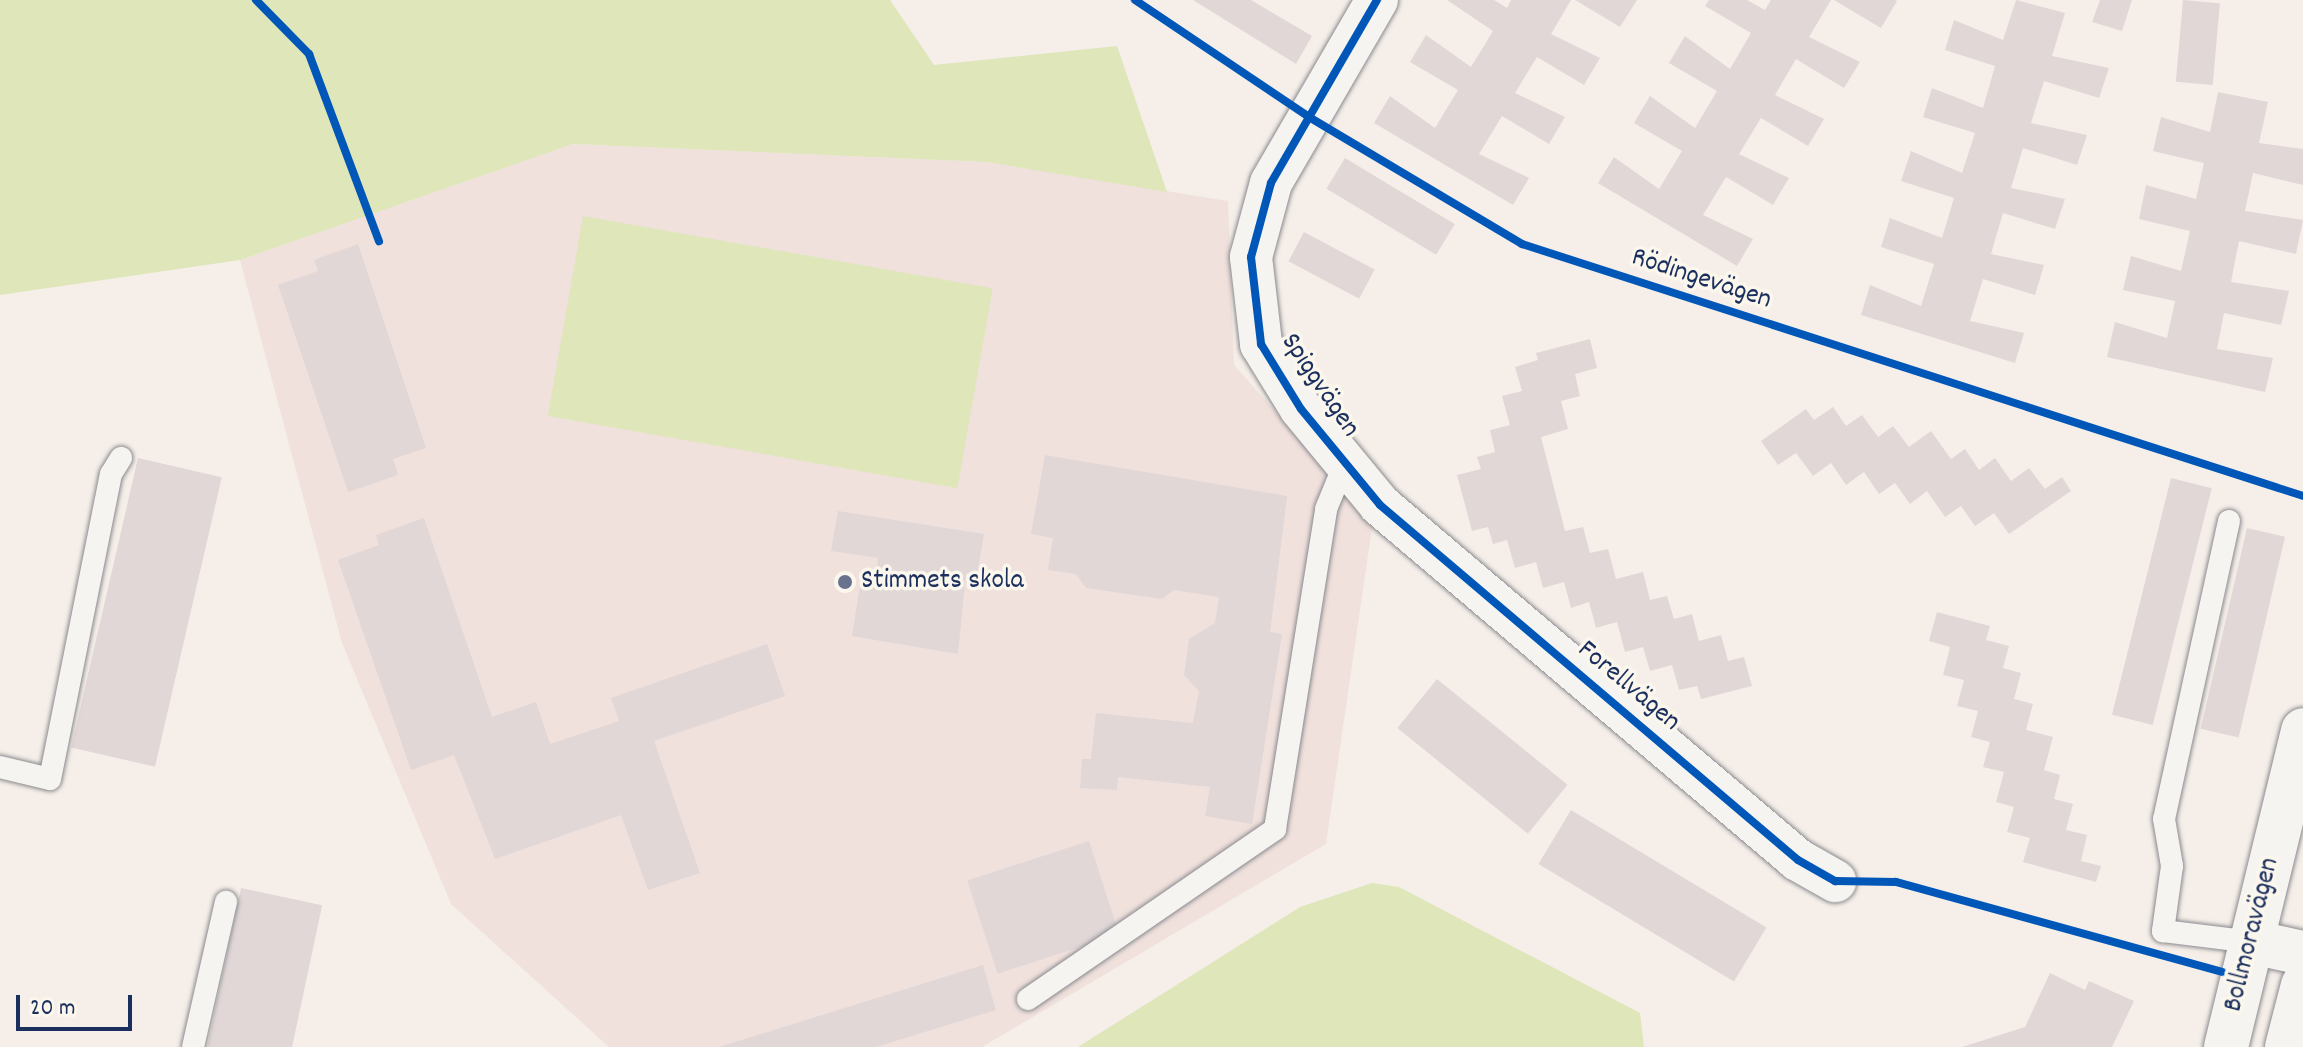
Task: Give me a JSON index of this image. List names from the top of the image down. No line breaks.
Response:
{"streets":{"street":["Spiggvägen","Forellvägen","Bollmoravägen"],"cycle path":["Rödingevägen"]},"crossings":[["Spiggvägen","Forellvägen"]],"places":["Stimmets skola"],"scale_bar":"20 m"}
